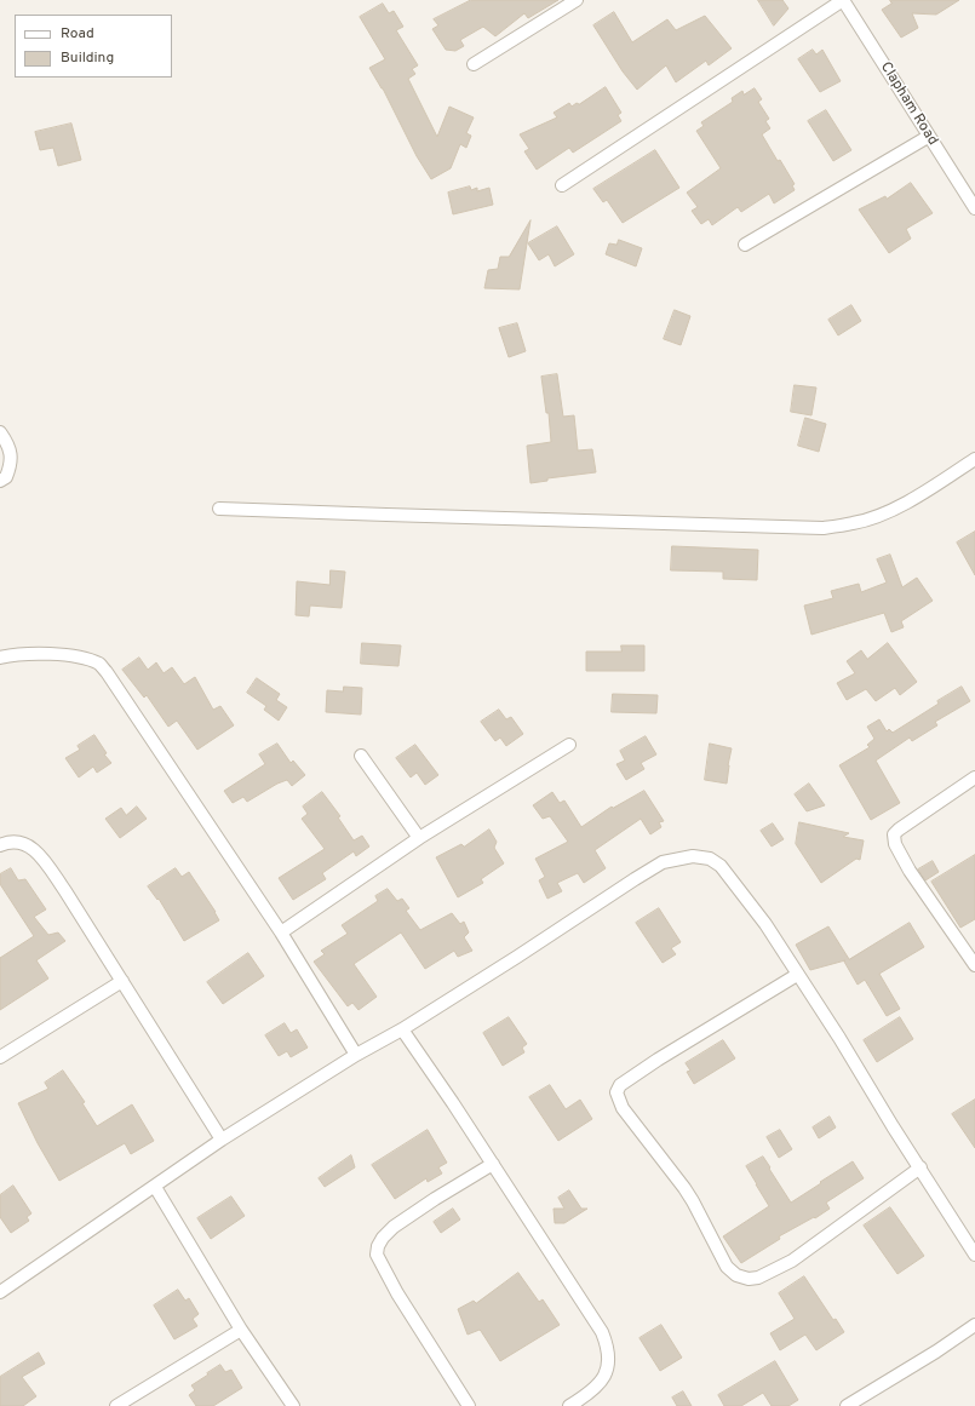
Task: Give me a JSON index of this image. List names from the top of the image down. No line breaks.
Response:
{"streets":{"street":["Clapham Road"]},"legend":["Road","Building"]}
